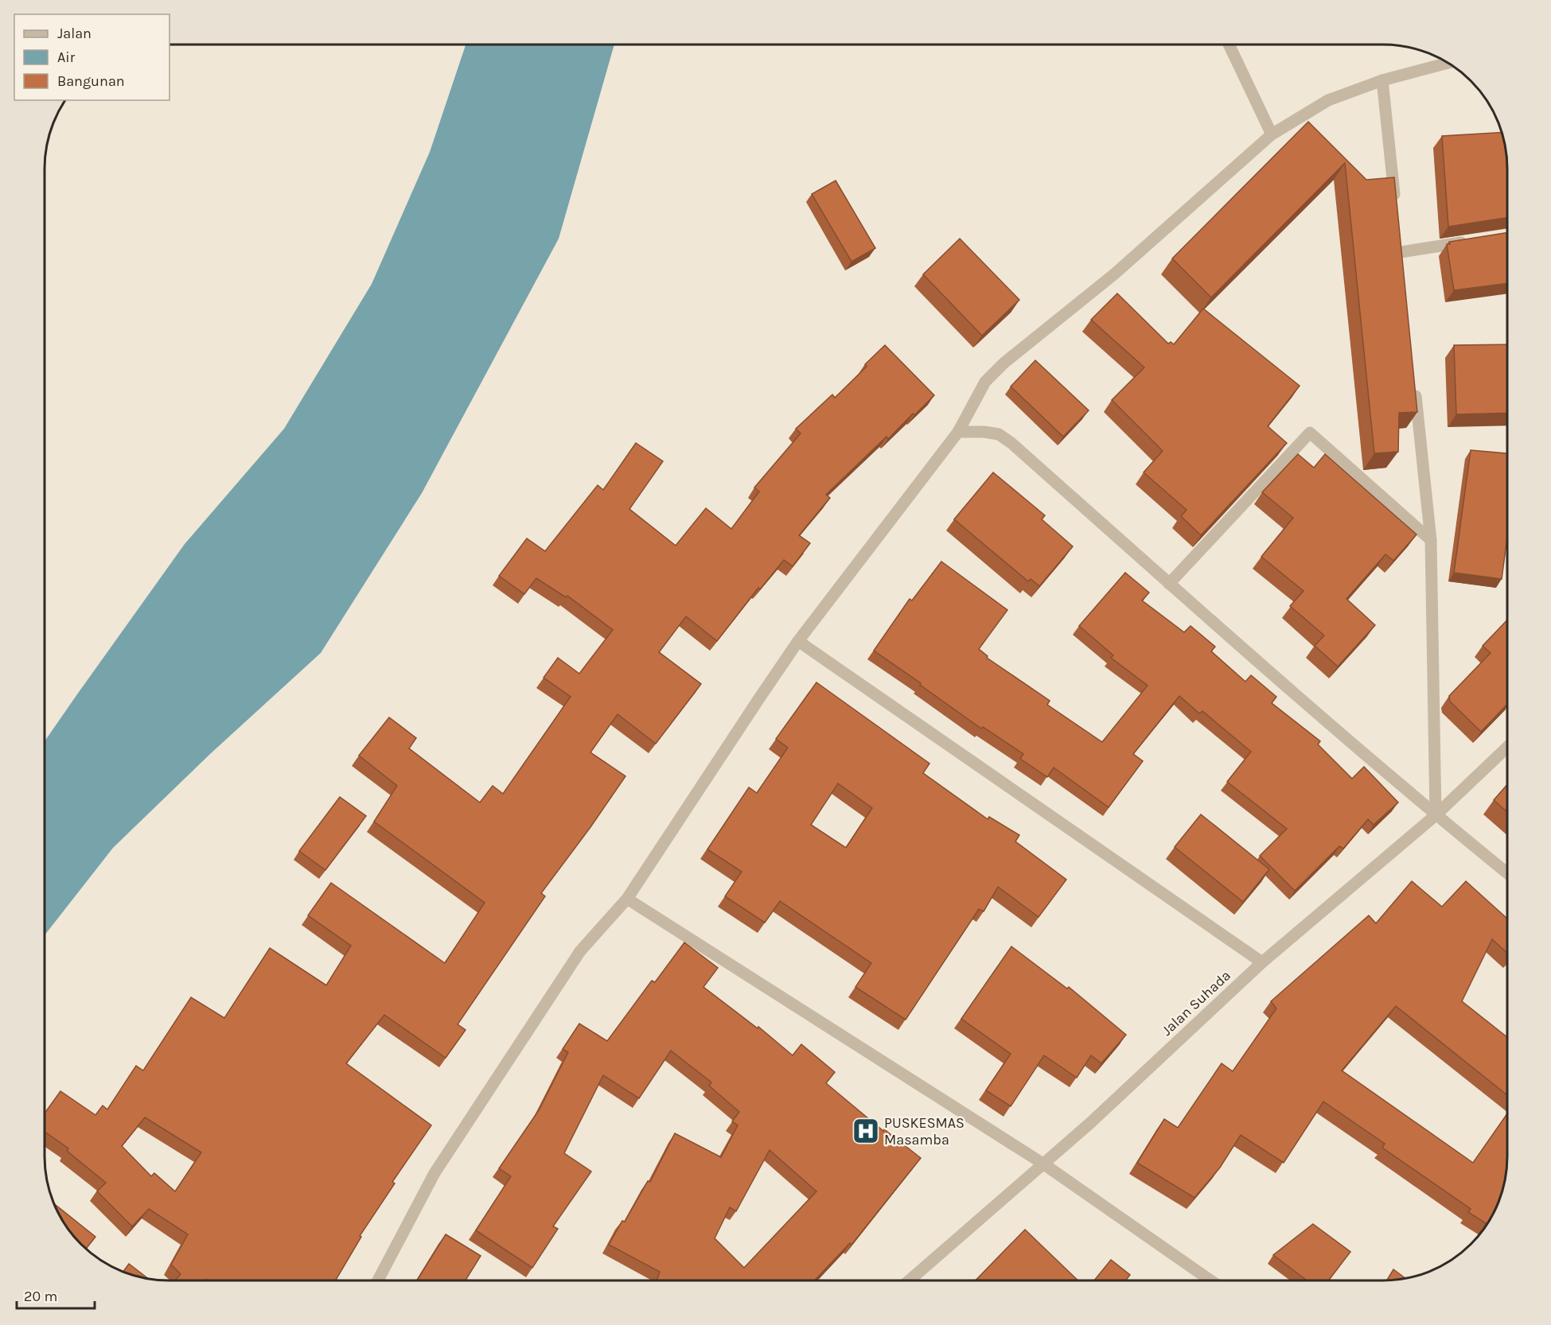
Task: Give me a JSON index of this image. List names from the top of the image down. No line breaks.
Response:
{"streets":{"street":["Jalan Suhada"]},"places":{"hospital":["PUSKESMAS Masamba"]},"legend":["Jalan","Air","Bangunan"],"scale_bar":"20 m"}
